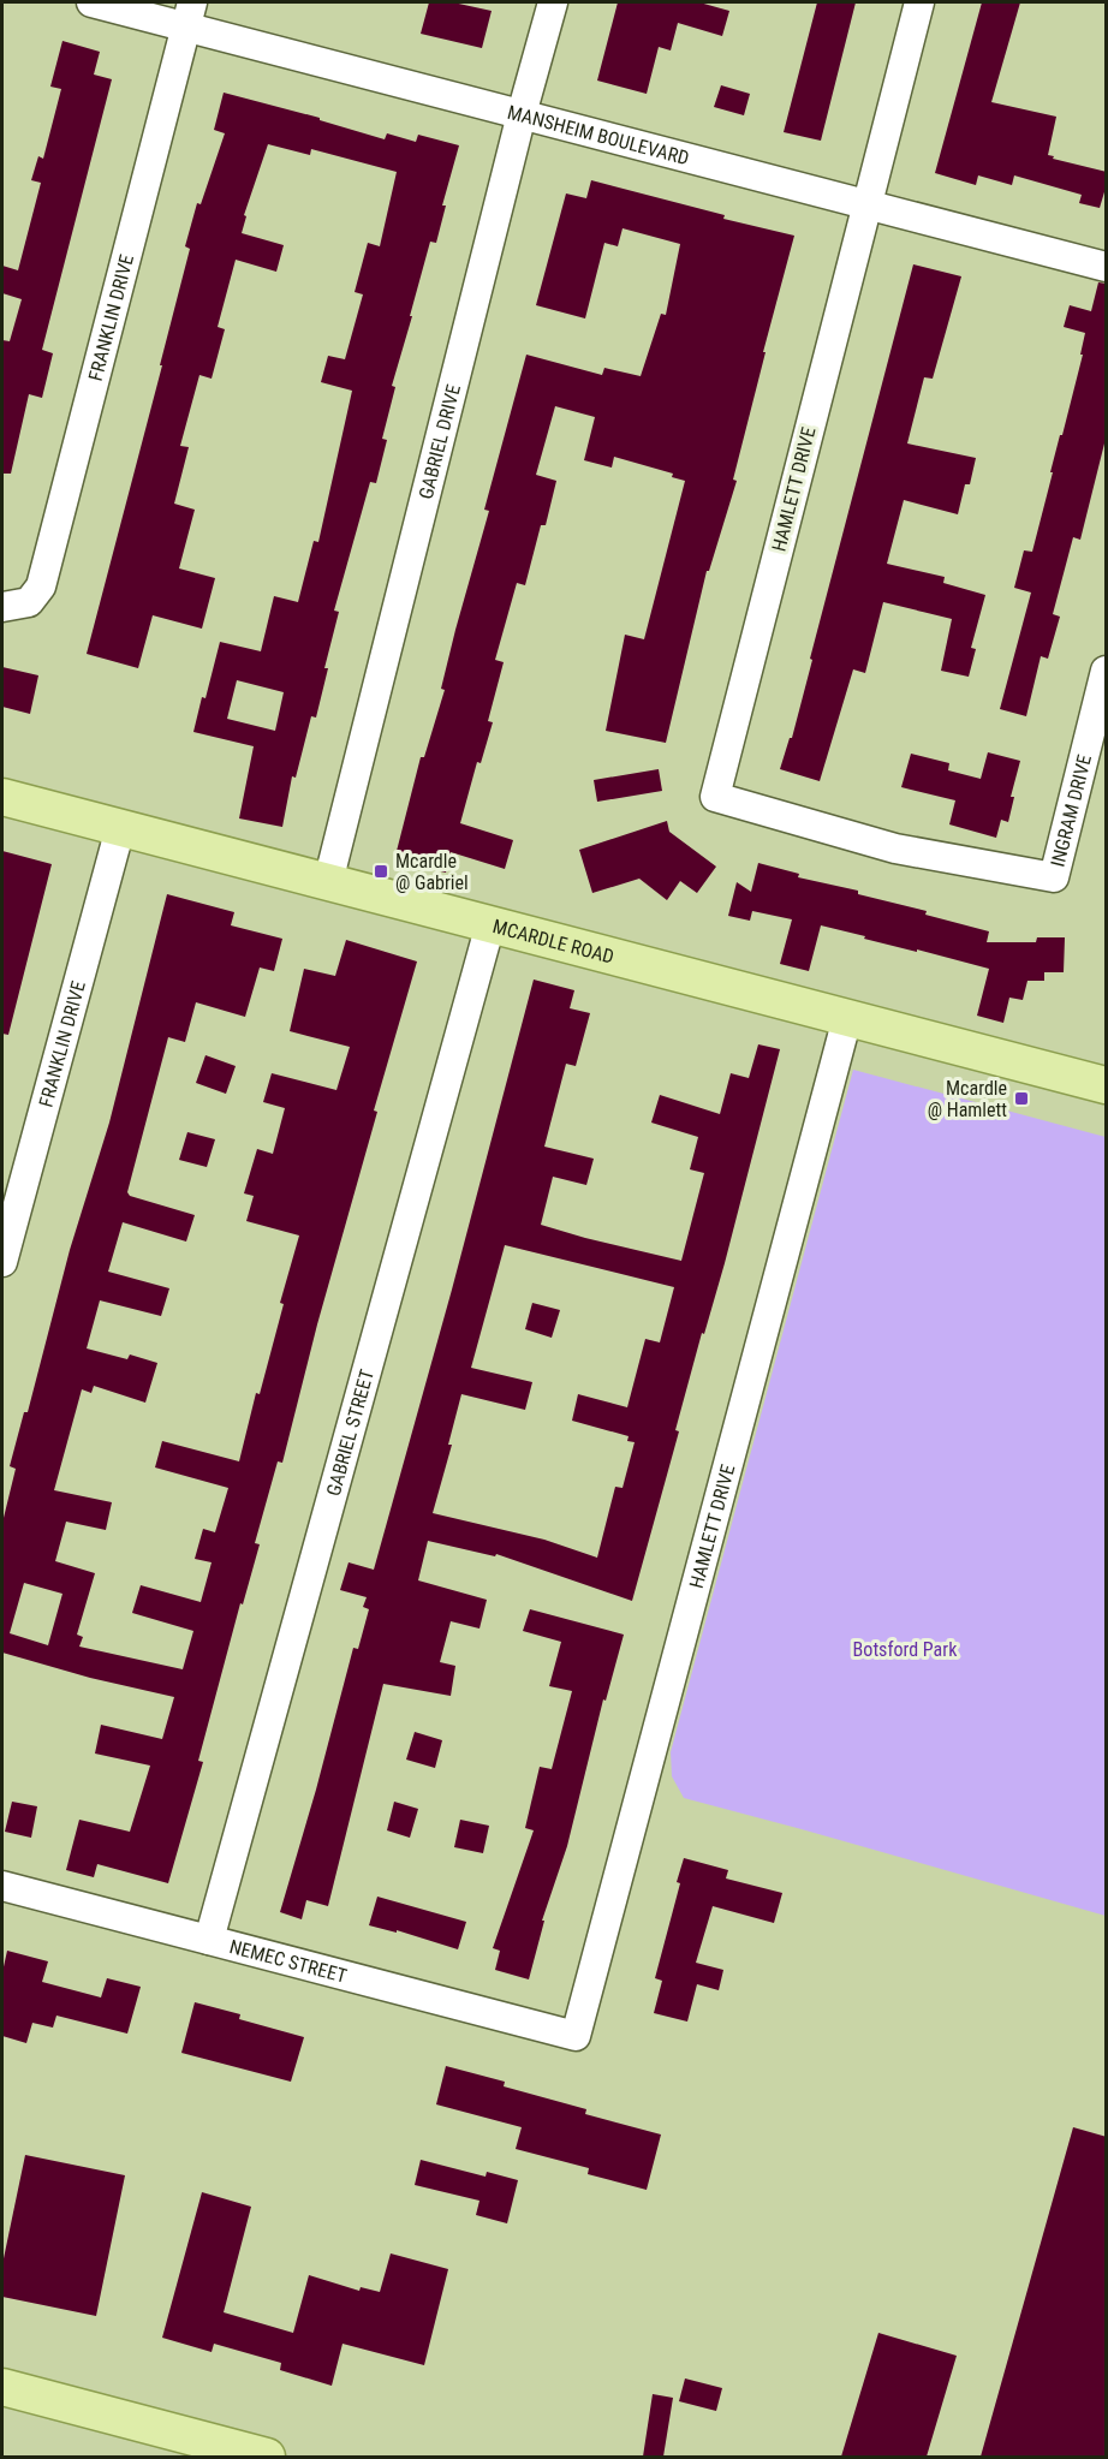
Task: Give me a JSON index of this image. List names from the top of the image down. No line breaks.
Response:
{"streets":{"main road":["MCARDLE ROAD"],"street":["MANSHEIM BOULEVARD","FRANKLIN DRIVE","GABRIEL DRIVE","HAMLETT DRIVE","INGRAM DRIVE","GABRIEL STREET","NEMEC STREET"]},"crossings":[["MANSHEIM BOULEVARD","FRANKLIN DRIVE"],["MANSHEIM BOULEVARD","GABRIEL DRIVE"],["MANSHEIM BOULEVARD","HAMLETT DRIVE"],["FRANKLIN DRIVE","MCARDLE ROAD"],["GABRIEL DRIVE","MCARDLE ROAD"],["HAMLETT DRIVE","INGRAM DRIVE"],["HAMLETT DRIVE","MCARDLE ROAD"],["HAMLETT DRIVE","NEMEC STREET"],["MCARDLE ROAD","GABRIEL STREET"],["GABRIEL STREET","NEMEC STREET"]],"parks":["Botsford Park"],"places":{"transit":["Mcardle @ Gabriel","Mcardle @ Hamlett"]}}
